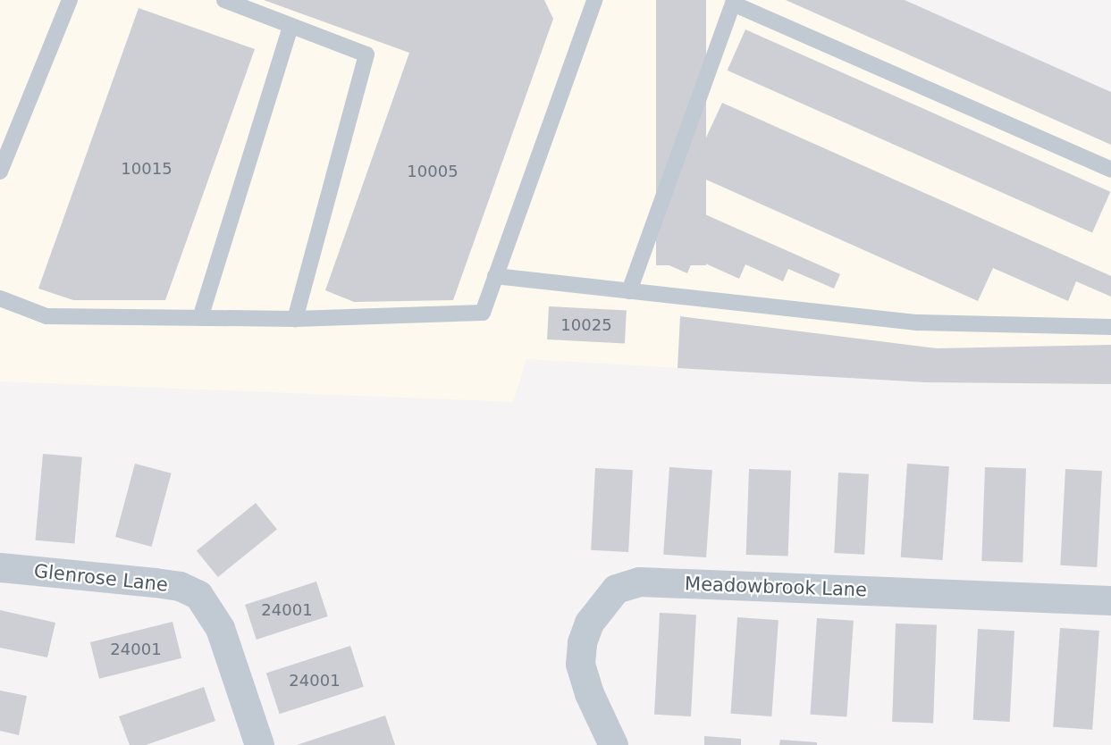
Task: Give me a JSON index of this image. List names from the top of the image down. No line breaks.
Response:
{"streets":{"street":["Glenrose Lane","Meadowbrook Lane"]},"house_numbers":["10015","10005","10025","24001","24001","24001"]}
